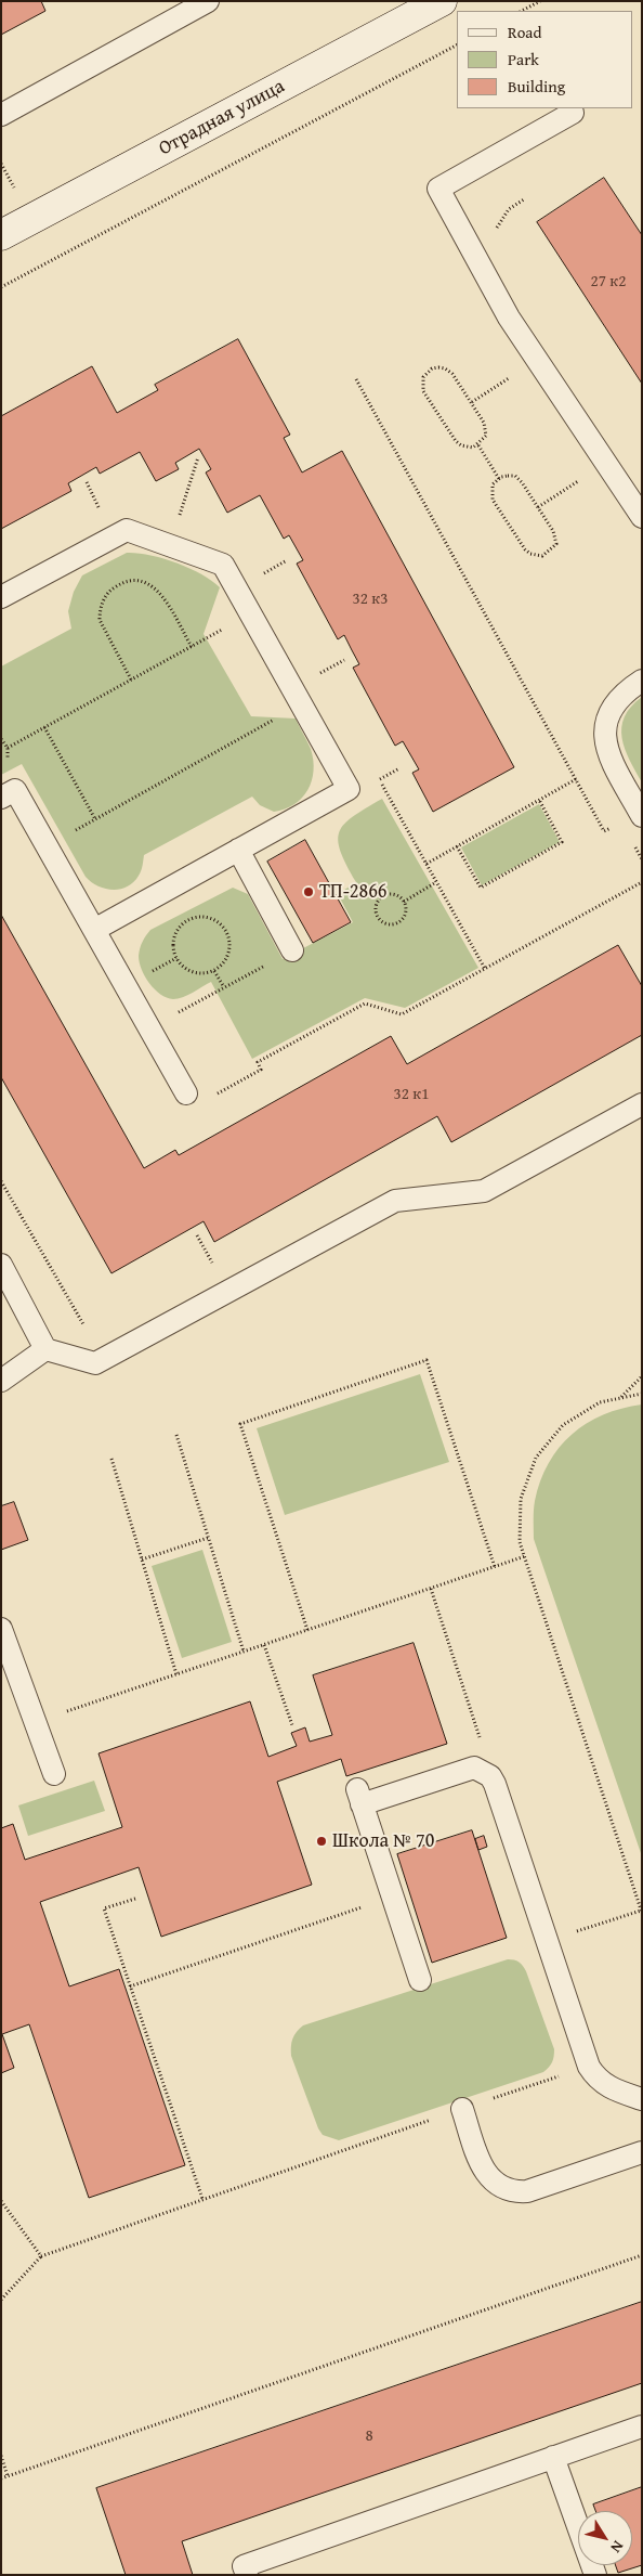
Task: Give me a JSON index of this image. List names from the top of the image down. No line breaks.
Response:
{"streets":{"street":["Отрадная улица"]},"places":["ТП-2866","Школа № 70"],"house_numbers":["27 к2","32 к3","32 к1","8"],"legend":["Road","Park","Building"],"north":"bottom right"}
